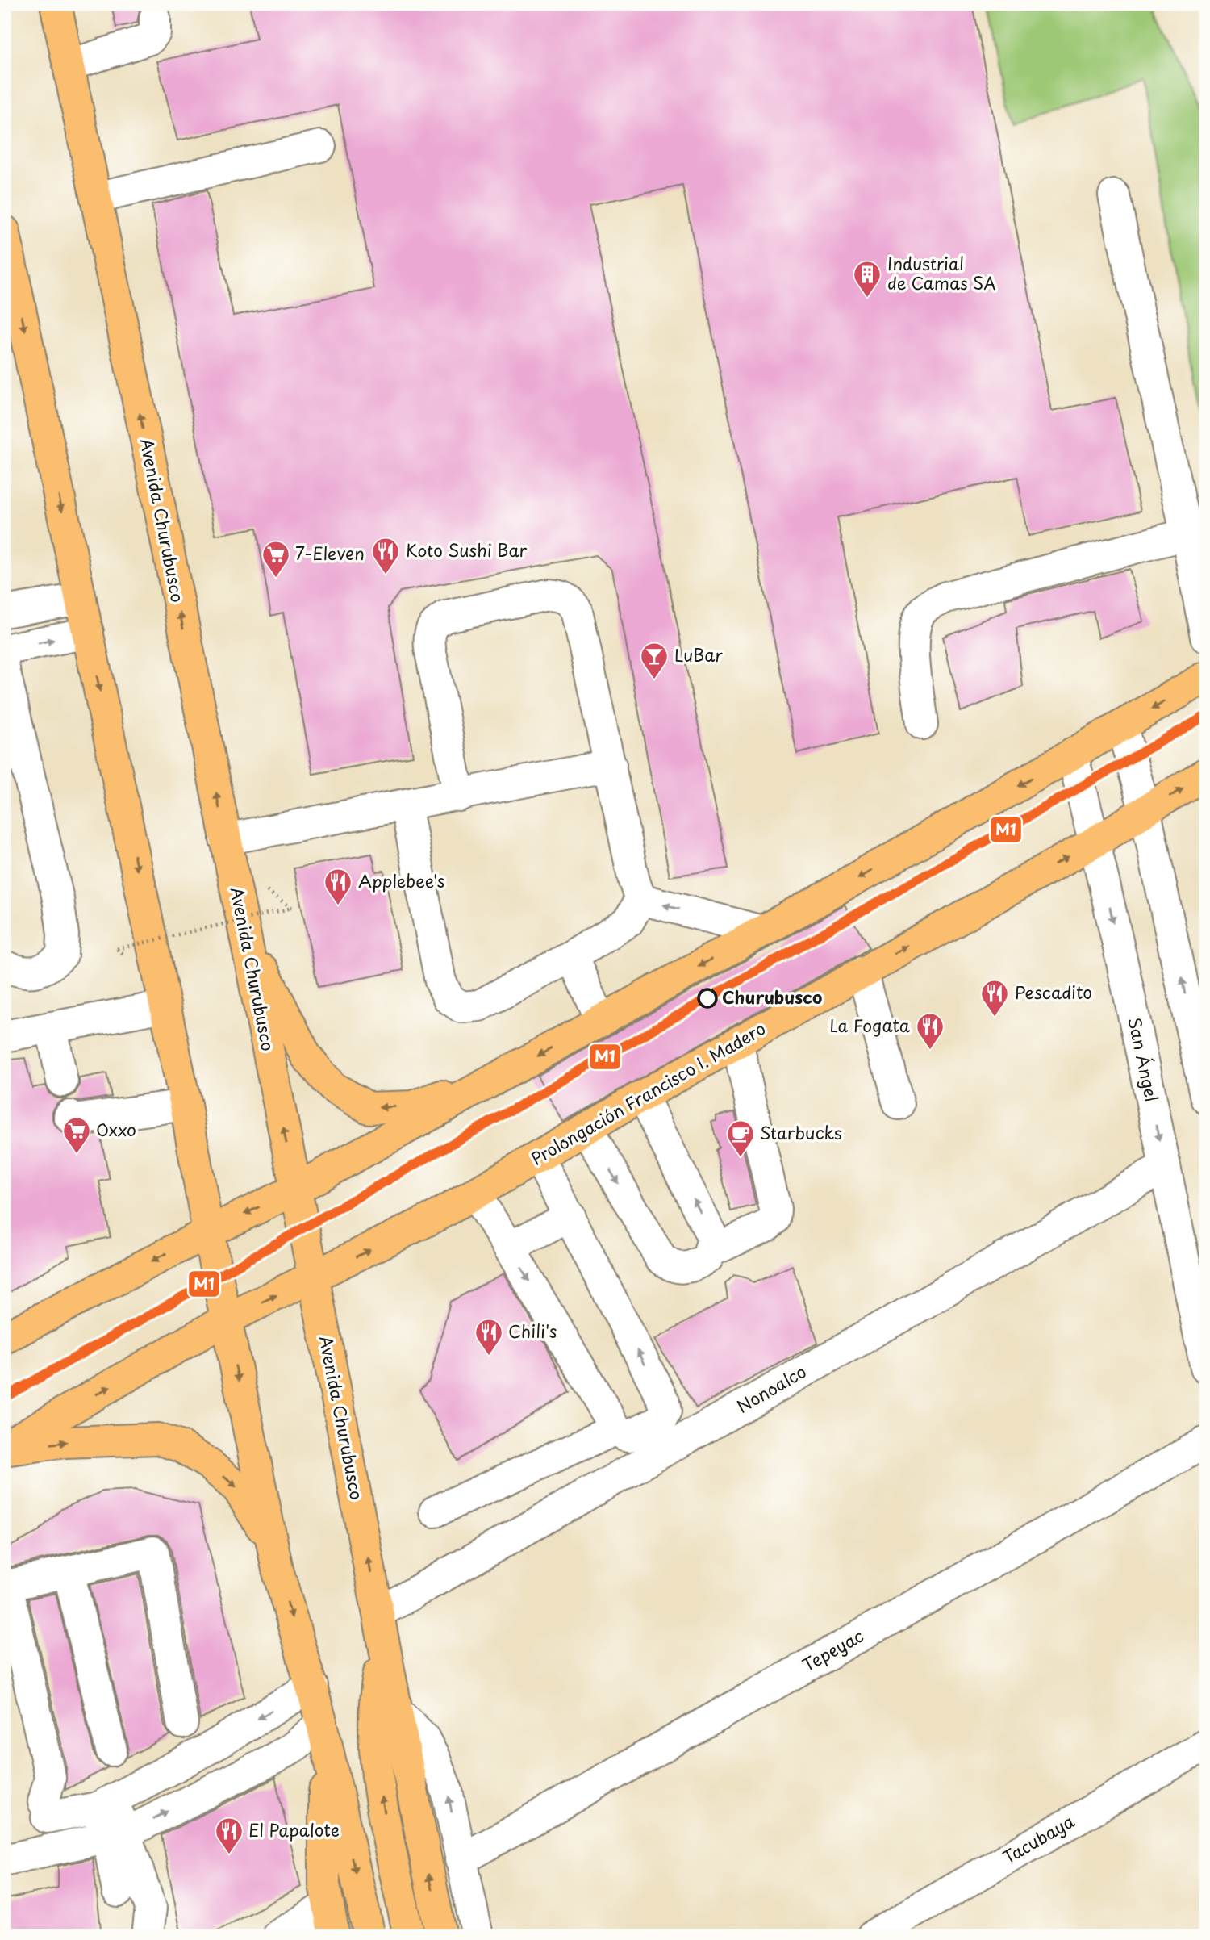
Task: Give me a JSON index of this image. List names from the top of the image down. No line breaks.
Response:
{"streets":{"main road":["Avenida Churubusco","Prolongación Francisco I. Madero"],"street":["San Ángel","Nonoalco","Tepeyac","Tacubaya"]},"crossings":[["Avenida Churubusco","Prolongación Francisco I. Madero"],["Avenida Churubusco","Nonoalco"],["San Ángel","Prolongación Francisco I. Madero"],["San Ángel","Nonoalco"]],"places":{"building":["Industrial de Camas SA"],"restaurant":["Koto Sushi Bar","Applebee's","Pescadito","La Fogata","Chili's","El Papalote"],"supermarket":["7-Eleven","Oxxo"],"bar":["LuBar"],"other":["Churubusco"],"cafe":["Starbucks"]},"lines":["transit line M1"]}
